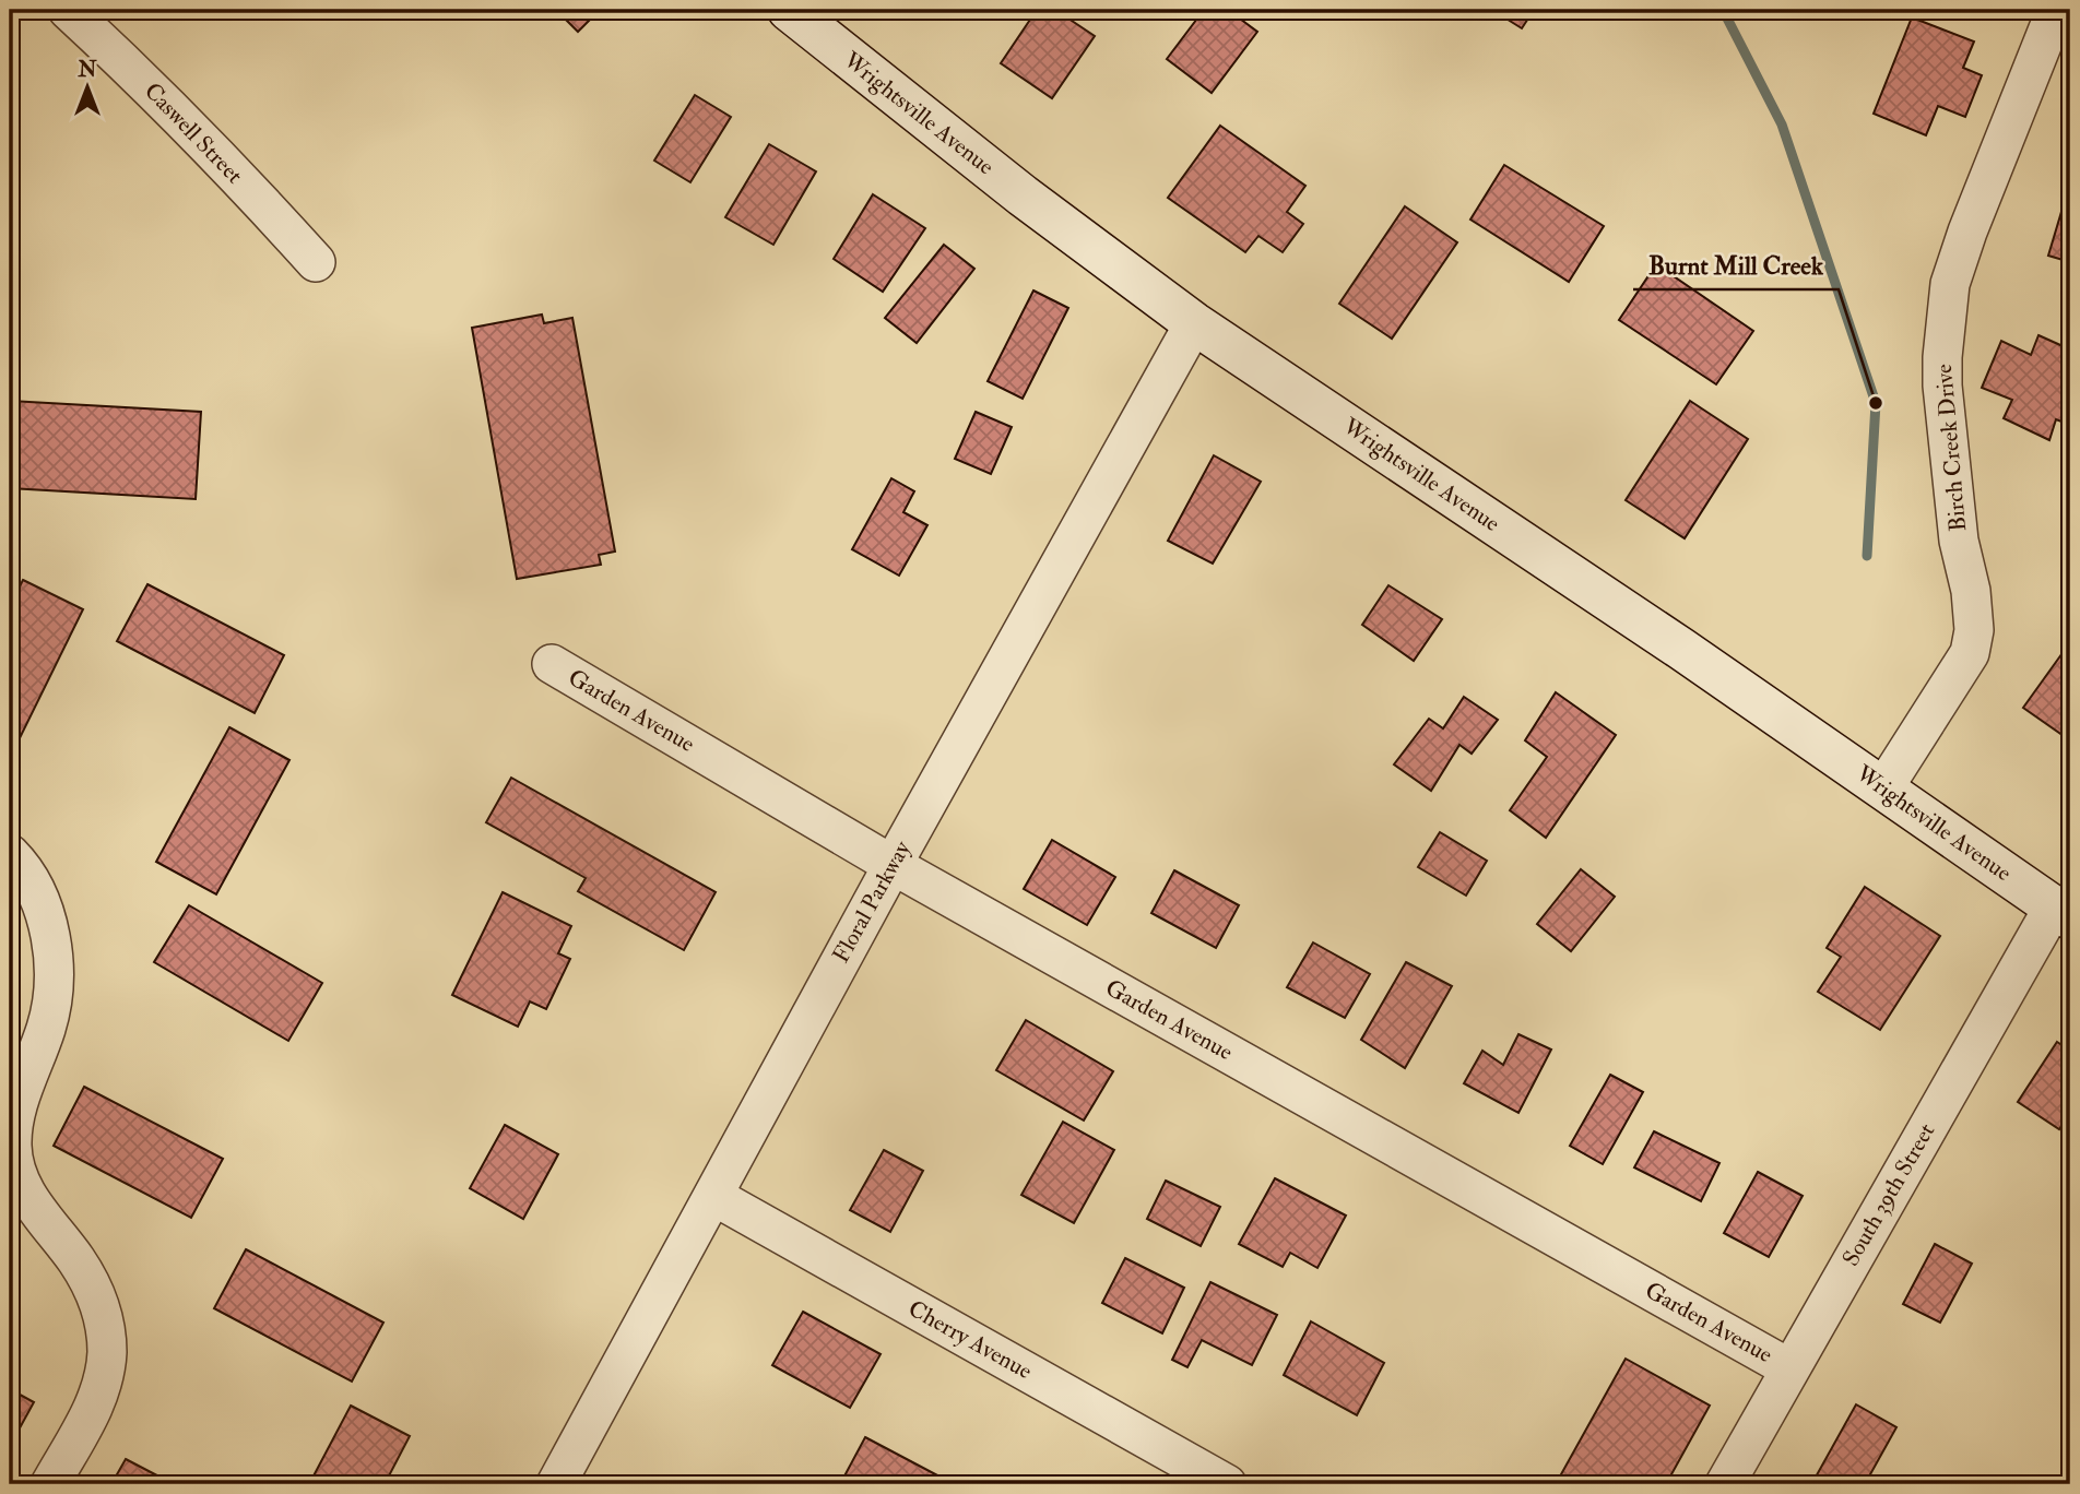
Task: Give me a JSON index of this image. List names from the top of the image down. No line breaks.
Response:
{"streets":{"street":["Wrightsville Avenue","Caswell Street","Birch Creek Drive","Garden Avenue","Floral Parkway","South 39th Street","Cherry Avenue"]},"crossings":[["Wrightsville Avenue","Birch Creek Drive"],["Wrightsville Avenue","Floral Parkway"],["Wrightsville Avenue","South 39th Street"],["Garden Avenue","Floral Parkway"],["Garden Avenue","South 39th Street"],["Floral Parkway","Cherry Avenue"]],"places":["Burnt Mill Creek"],"north":"top"}
